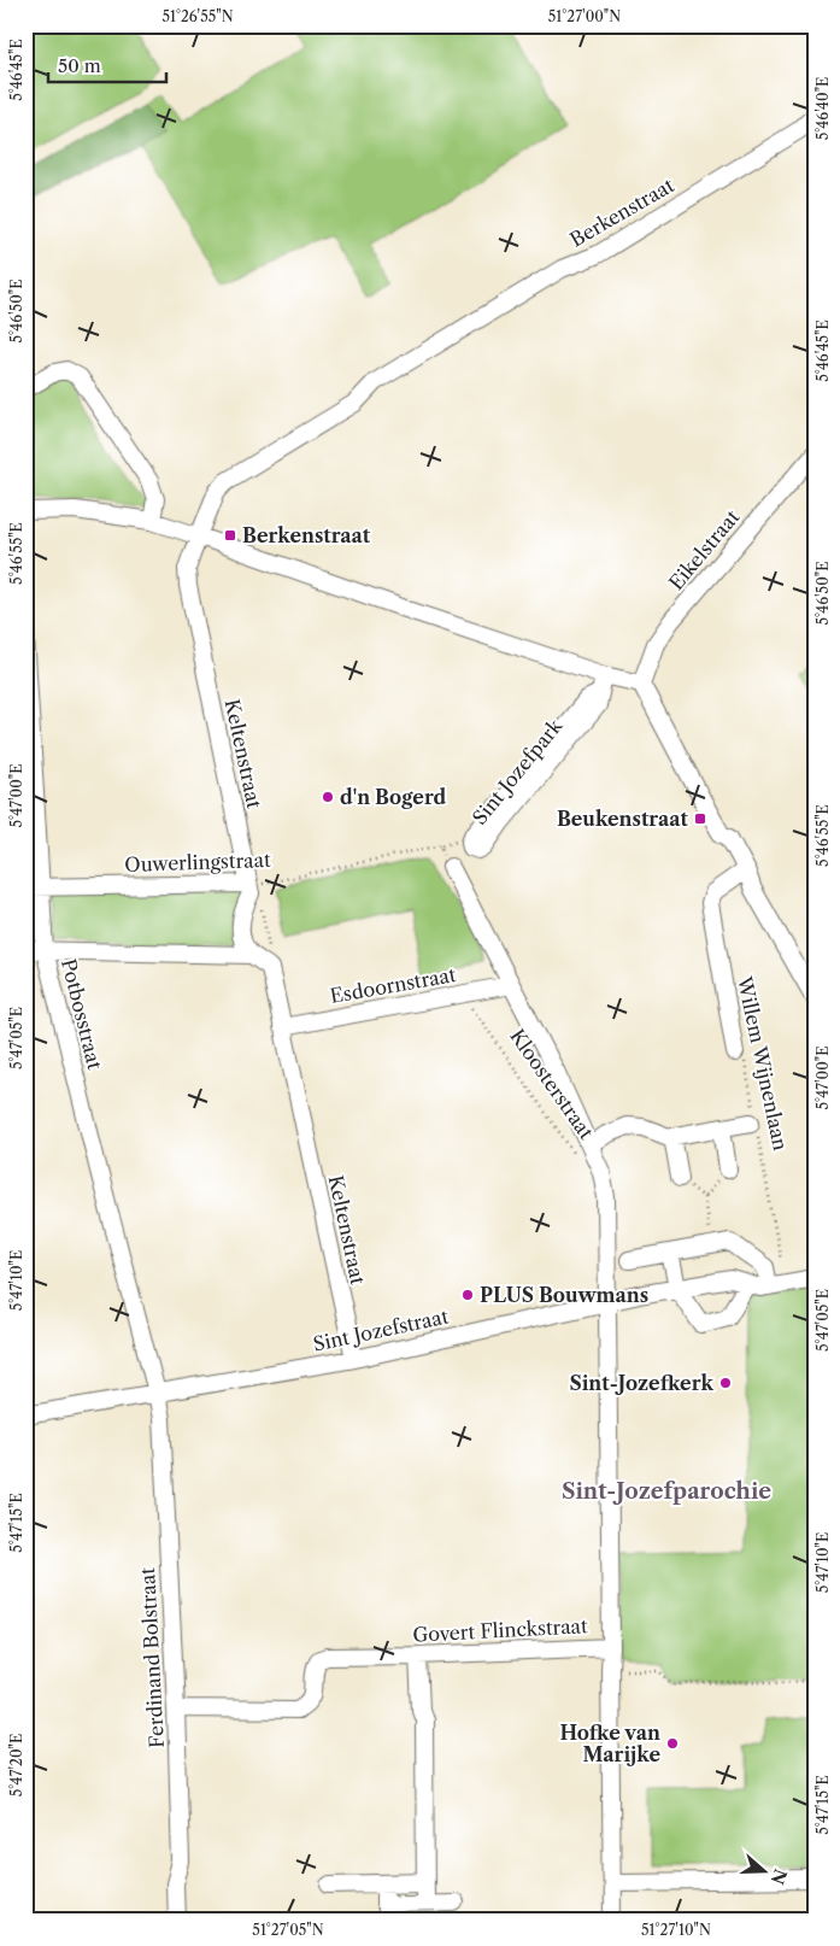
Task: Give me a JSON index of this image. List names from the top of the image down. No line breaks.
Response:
{"streets":{"street":["Berkenstraat","Eikelstraat","Keltenstraat","Sint Jozefpark","Ouwerlingstraat","Esdoornstraat","Potbosstraat","Willem Wijnenlaan","Kloosterstraat","Sint Jozefstraat","Govert Flinckstraat","Ferdinand Bolstraat"]},"crossings":[["Berkenstraat","Keltenstraat"],["Keltenstraat","Ouwerlingstraat"],["Keltenstraat","Esdoornstraat"],["Keltenstraat","Sint Jozefstraat"],["Ouwerlingstraat","Potbosstraat"],["Esdoornstraat","Kloosterstraat"],["Potbosstraat","Sint Jozefstraat"],["Potbosstraat","Ferdinand Bolstraat"],["Willem Wijnenlaan","Sint Jozefstraat"],["Kloosterstraat","Sint Jozefstraat"],["Kloosterstraat","Govert Flinckstraat"],["Sint Jozefstraat","Ferdinand Bolstraat"],["Govert Flinckstraat","Ferdinand Bolstraat"]],"districts":["Sint-Jozefparochie"],"places":{"transit":["Berkenstraat","Beukenstraat"],"other":["d'n Bogerd","PLUS Bouwmans","Sint-Jozefkerk","Hofke van Marijke"]},"scale_bar":"50 m","north":"right","coordinates":["51°26'55\"N","51°27'00\"N","5°46'45\"E","5°46'40\"E","5°46'50\"E","5°46'55\"E","5°47'00\"E","5°47'05\"E","5°47'10\"E","5°47'15\"E","5°47'20\"E","51°27'05\"N","51°27'10\"N"]}
